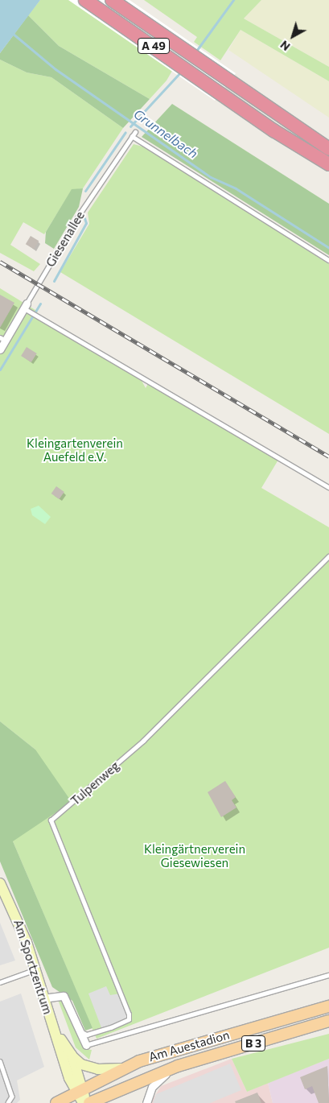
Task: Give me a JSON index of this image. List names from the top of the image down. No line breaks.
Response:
{"streets":{"highway":["A 49"],"main road":["B 3","Am Auestadion"],"street":["Giesenallee","Am Sportzentrum"],"lane":["Tulpenweg"]},"crossings":[["Am Sportzentrum","B 3"],["Am Sportzentrum","Am Auestadion"],["B 3","Am Auestadion"]],"water":["Grunnelbach"],"parks":["Kleingartenverein Auefeld e.V.","Kleingärtnerverein Giesewiesen"],"north":"bottom left"}
